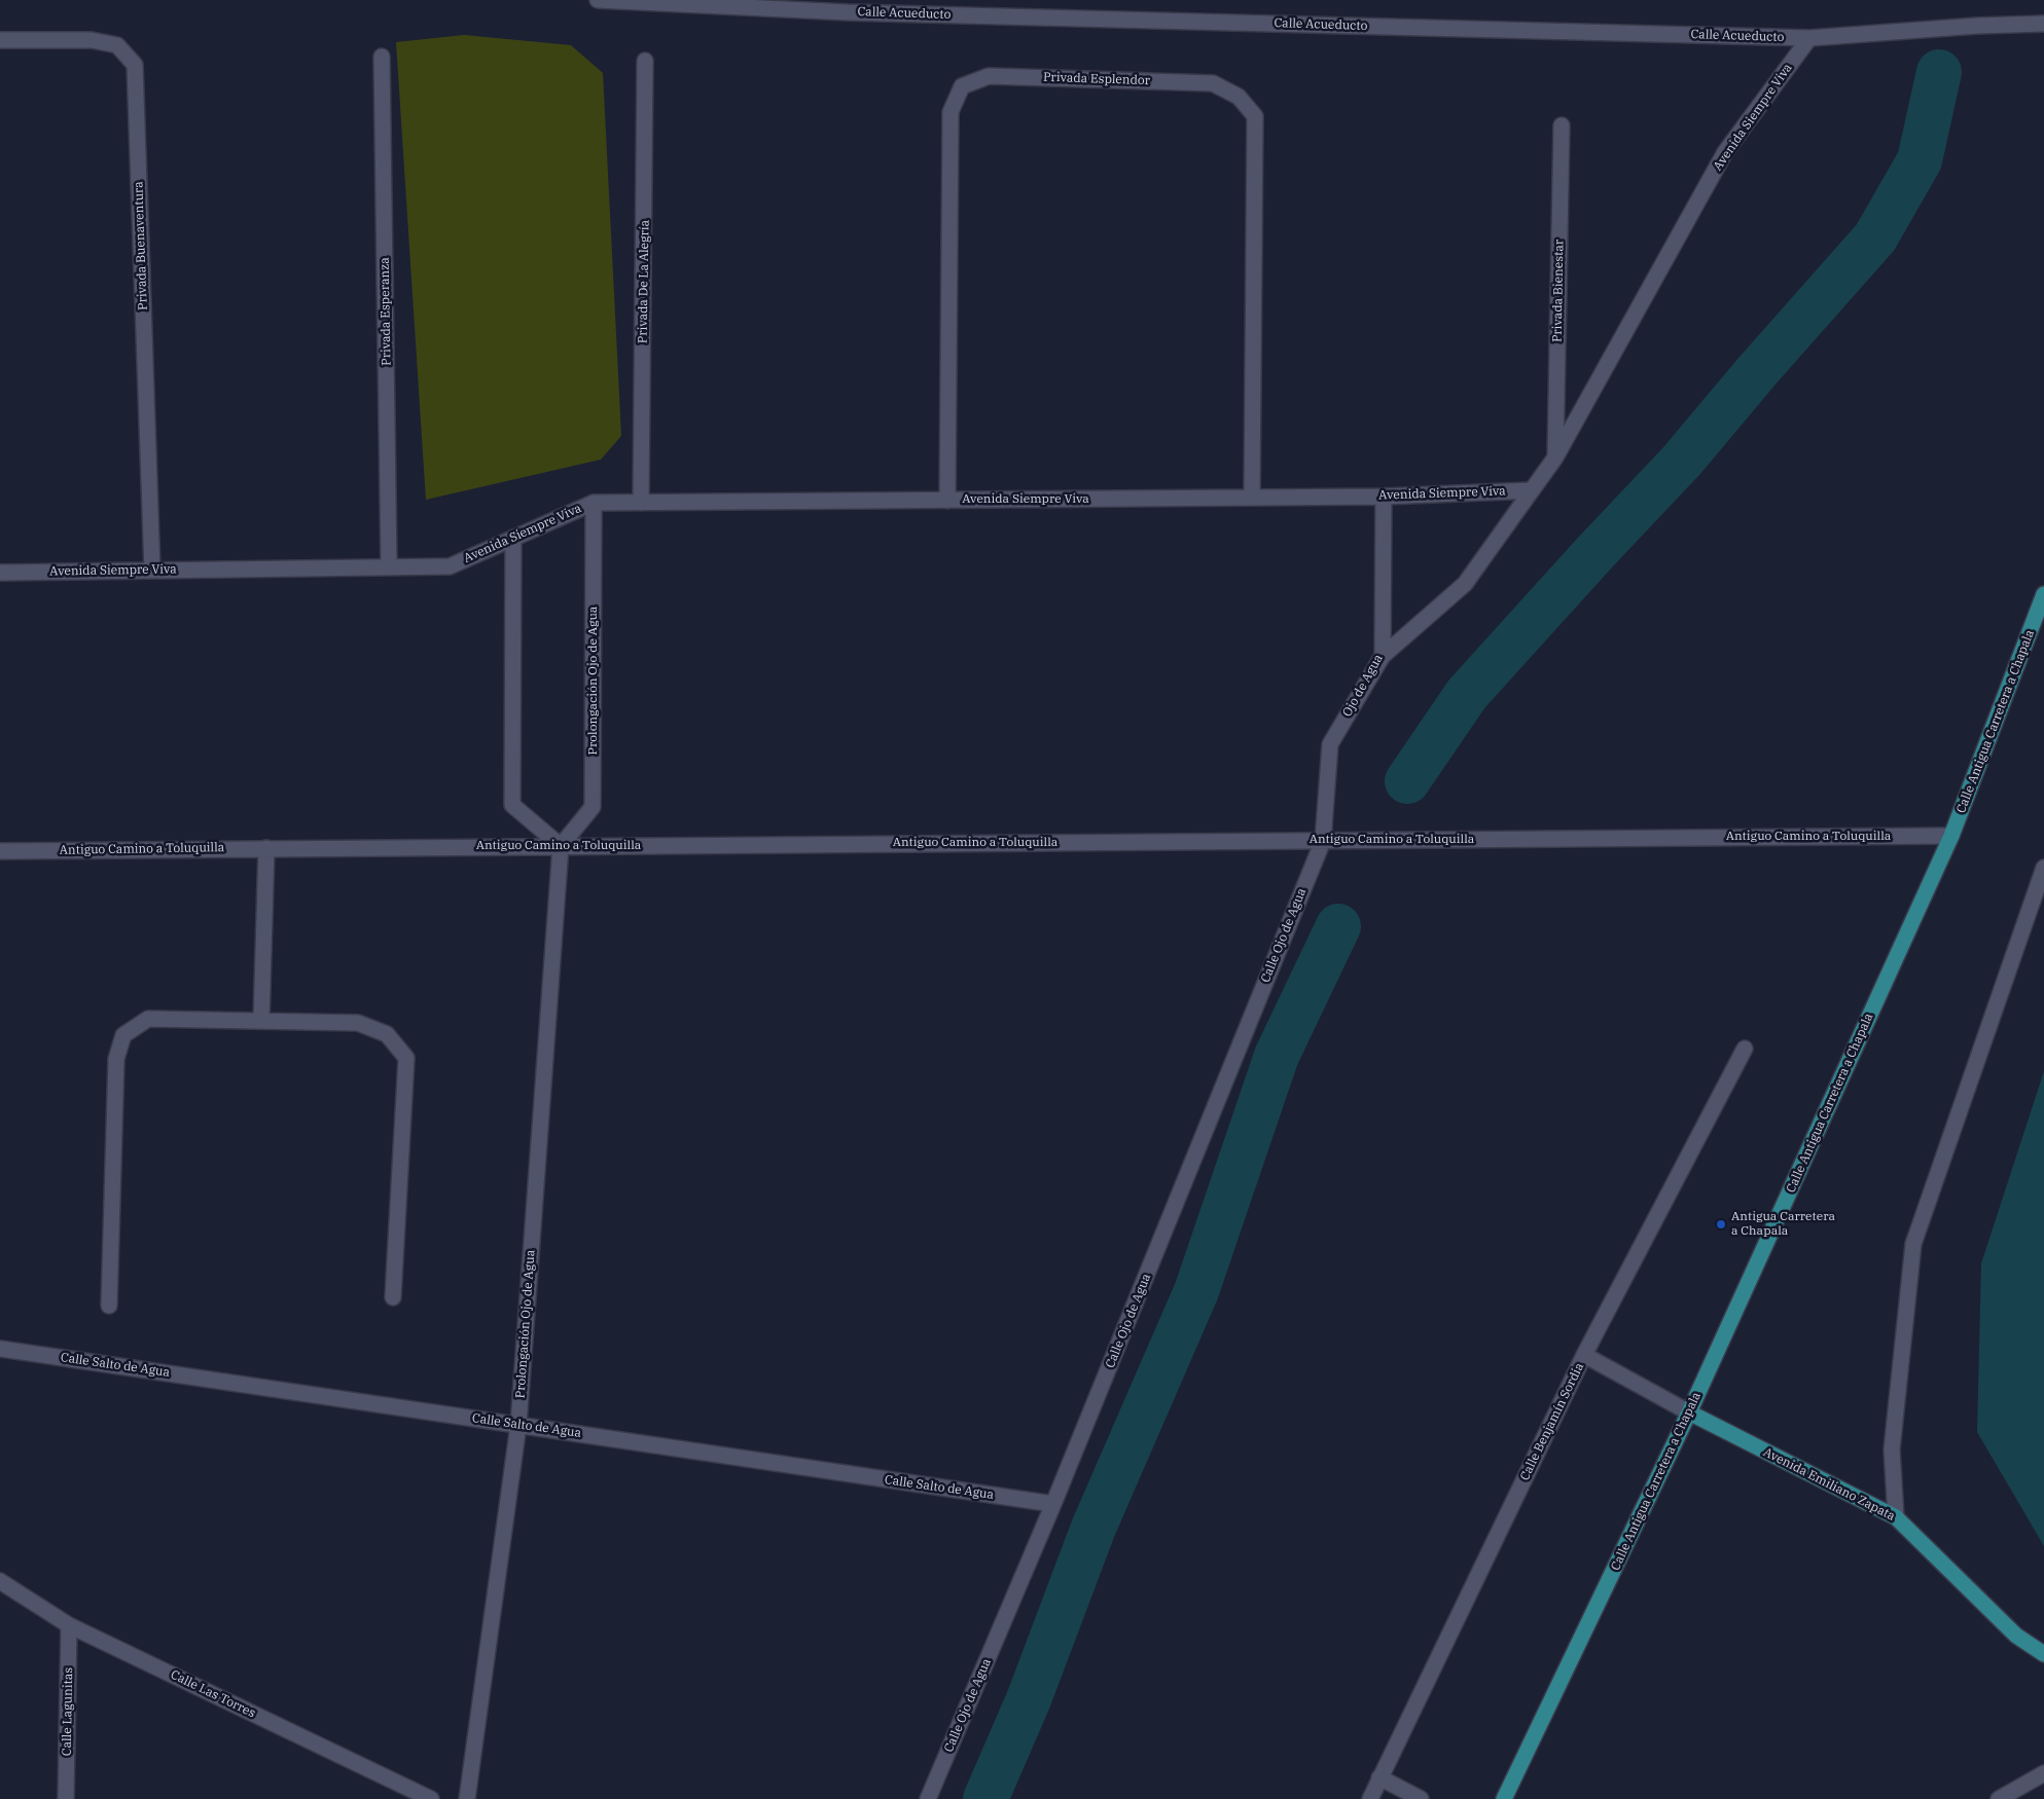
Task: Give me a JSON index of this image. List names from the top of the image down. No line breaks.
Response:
{"streets":{"main road":["Calle Antigua Carretera a Chapala","Avenida Emiliano Zapata"],"street":["Calle Acueducto","Privada Esplendor","Avenida Siempre Viva","Privada Buenaventura","Privada De La Alegría","Privada Bienestar","Privada Esperanza","Prolongación Ojo de Agua","Ojo de Agua","Antiguo Camino a Toluquilla","Calle Ojo de Agua","Calle Salto de Agua","Calle Benjamín Sordia","Calle Las Torres","Calle Lagunitas"]},"crossings":[["Calle Acueducto","Avenida Siempre Viva"],["Privada Esplendor","Avenida Siempre Viva"],["Avenida Siempre Viva","Privada Buenaventura"],["Avenida Siempre Viva","Privada De La Alegría"],["Avenida Siempre Viva","Privada Bienestar"],["Avenida Siempre Viva","Privada Esperanza"],["Avenida Siempre Viva","Prolongación Ojo de Agua"],["Avenida Siempre Viva","Ojo de Agua"],["Prolongación Ojo de Agua","Antiguo Camino a Toluquilla"],["Prolongación Ojo de Agua","Calle Salto de Agua"],["Ojo de Agua","Antiguo Camino a Toluquilla"],["Ojo de Agua","Calle Ojo de Agua"],["Calle Antigua Carretera a Chapala","Antiguo Camino a Toluquilla"],["Calle Antigua Carretera a Chapala","Avenida Emiliano Zapata"],["Antiguo Camino a Toluquilla","Calle Ojo de Agua"],["Calle Ojo de Agua","Calle Salto de Agua"],["Calle Benjamín Sordia","Avenida Emiliano Zapata"],["Calle Las Torres","Calle Lagunitas"]],"places":["Antigua Carretera a Chapala"]}
